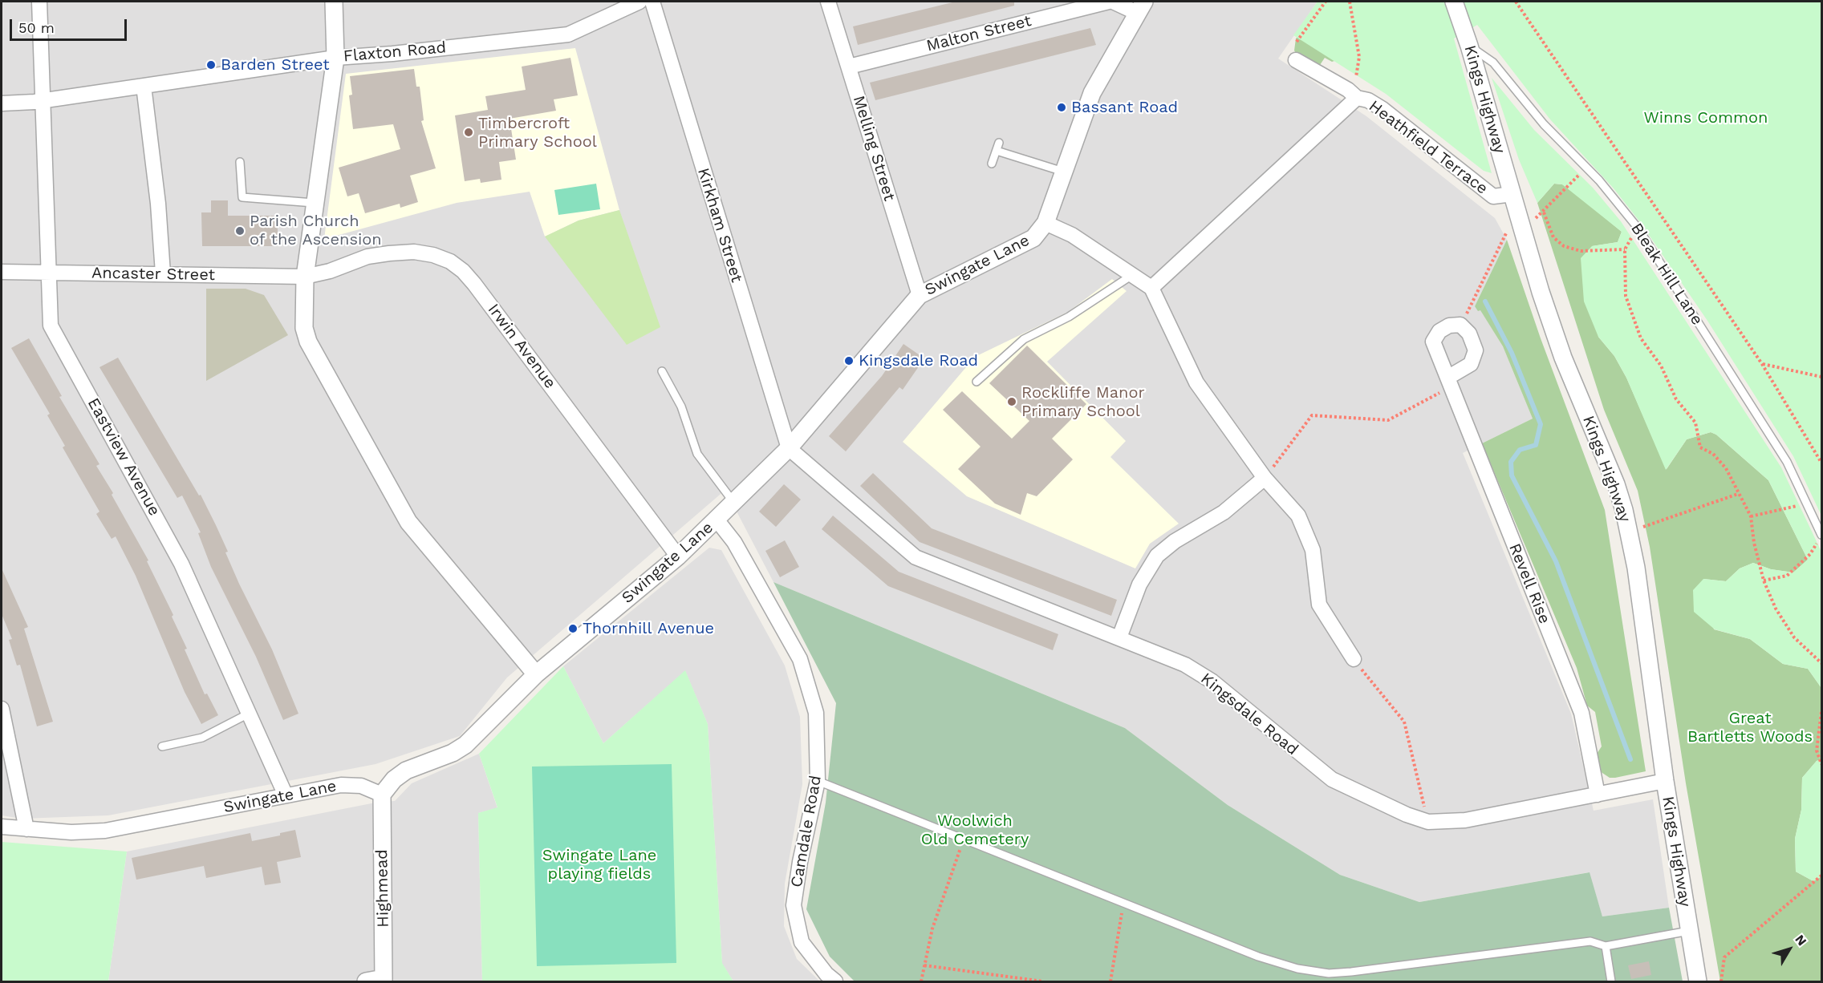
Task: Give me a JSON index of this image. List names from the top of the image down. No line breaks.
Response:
{"streets":{"street":["Malton Street","Flaxton Road","Kings Highway","Heathfield Terrace","Melling Street","Kirkham Street","Swingate Lane","Ancaster Street","Irwin Avenue","Eastview Avenue","Revell Rise","Kingsdale Road","Camdale Road","Highmead"],"lane":["Bleak Hill Lane"]},"crossings":[["Malton Street","Melling Street"],["Flaxton Road","Eastview Avenue"],["Kings Highway","Heathfield Terrace"],["Kings Highway","Bleak Hill Lane"],["Kings Highway","Kingsdale Road"],["Melling Street","Swingate Lane"],["Kirkham Street","Swingate Lane"],["Kirkham Street","Kingsdale Road"],["Swingate Lane","Irwin Avenue"],["Swingate Lane","Eastview Avenue"],["Swingate Lane","Kingsdale Road"],["Swingate Lane","Camdale Road"],["Swingate Lane","Highmead"],["Ancaster Street","Irwin Avenue"],["Ancaster Street","Eastview Avenue"],["Revell Rise","Kingsdale Road"]],"parks":["Winns Common","Great Bartletts Woods","Woolwich Old Cemetery","Swingate Lane playing fields"],"places":["Barden Street","Bassant Road","Timbercroft Primary School","Parish Church of the Ascension","Kingsdale Road","Rockliffe Manor Primary School","Thornhill Avenue"],"scale_bar":"50 m","north":"top right"}
